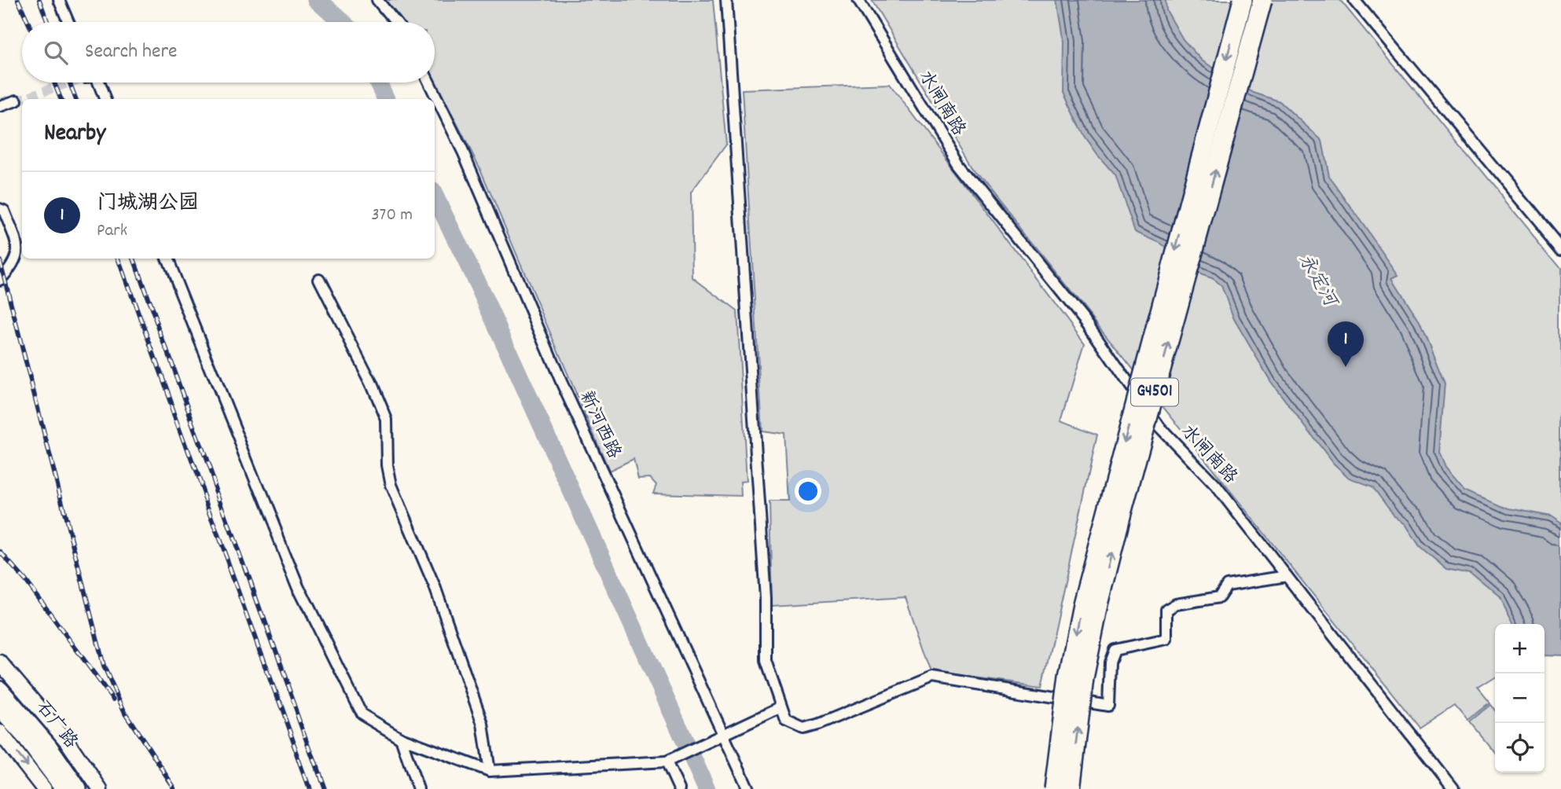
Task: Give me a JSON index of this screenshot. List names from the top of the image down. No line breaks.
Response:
{"streets":{"highway":["G4501"],"main road":["石广路"],"street":["水闸南路","新河西路"]},"water":["永定河"],"page":{"search":"Search here","heading":"Nearby","list":[{"mark":"1","name":"门城湖公园","note":"Park","value":"370 m"}],"pins":"1","map_buttons":["+","−"]}}
